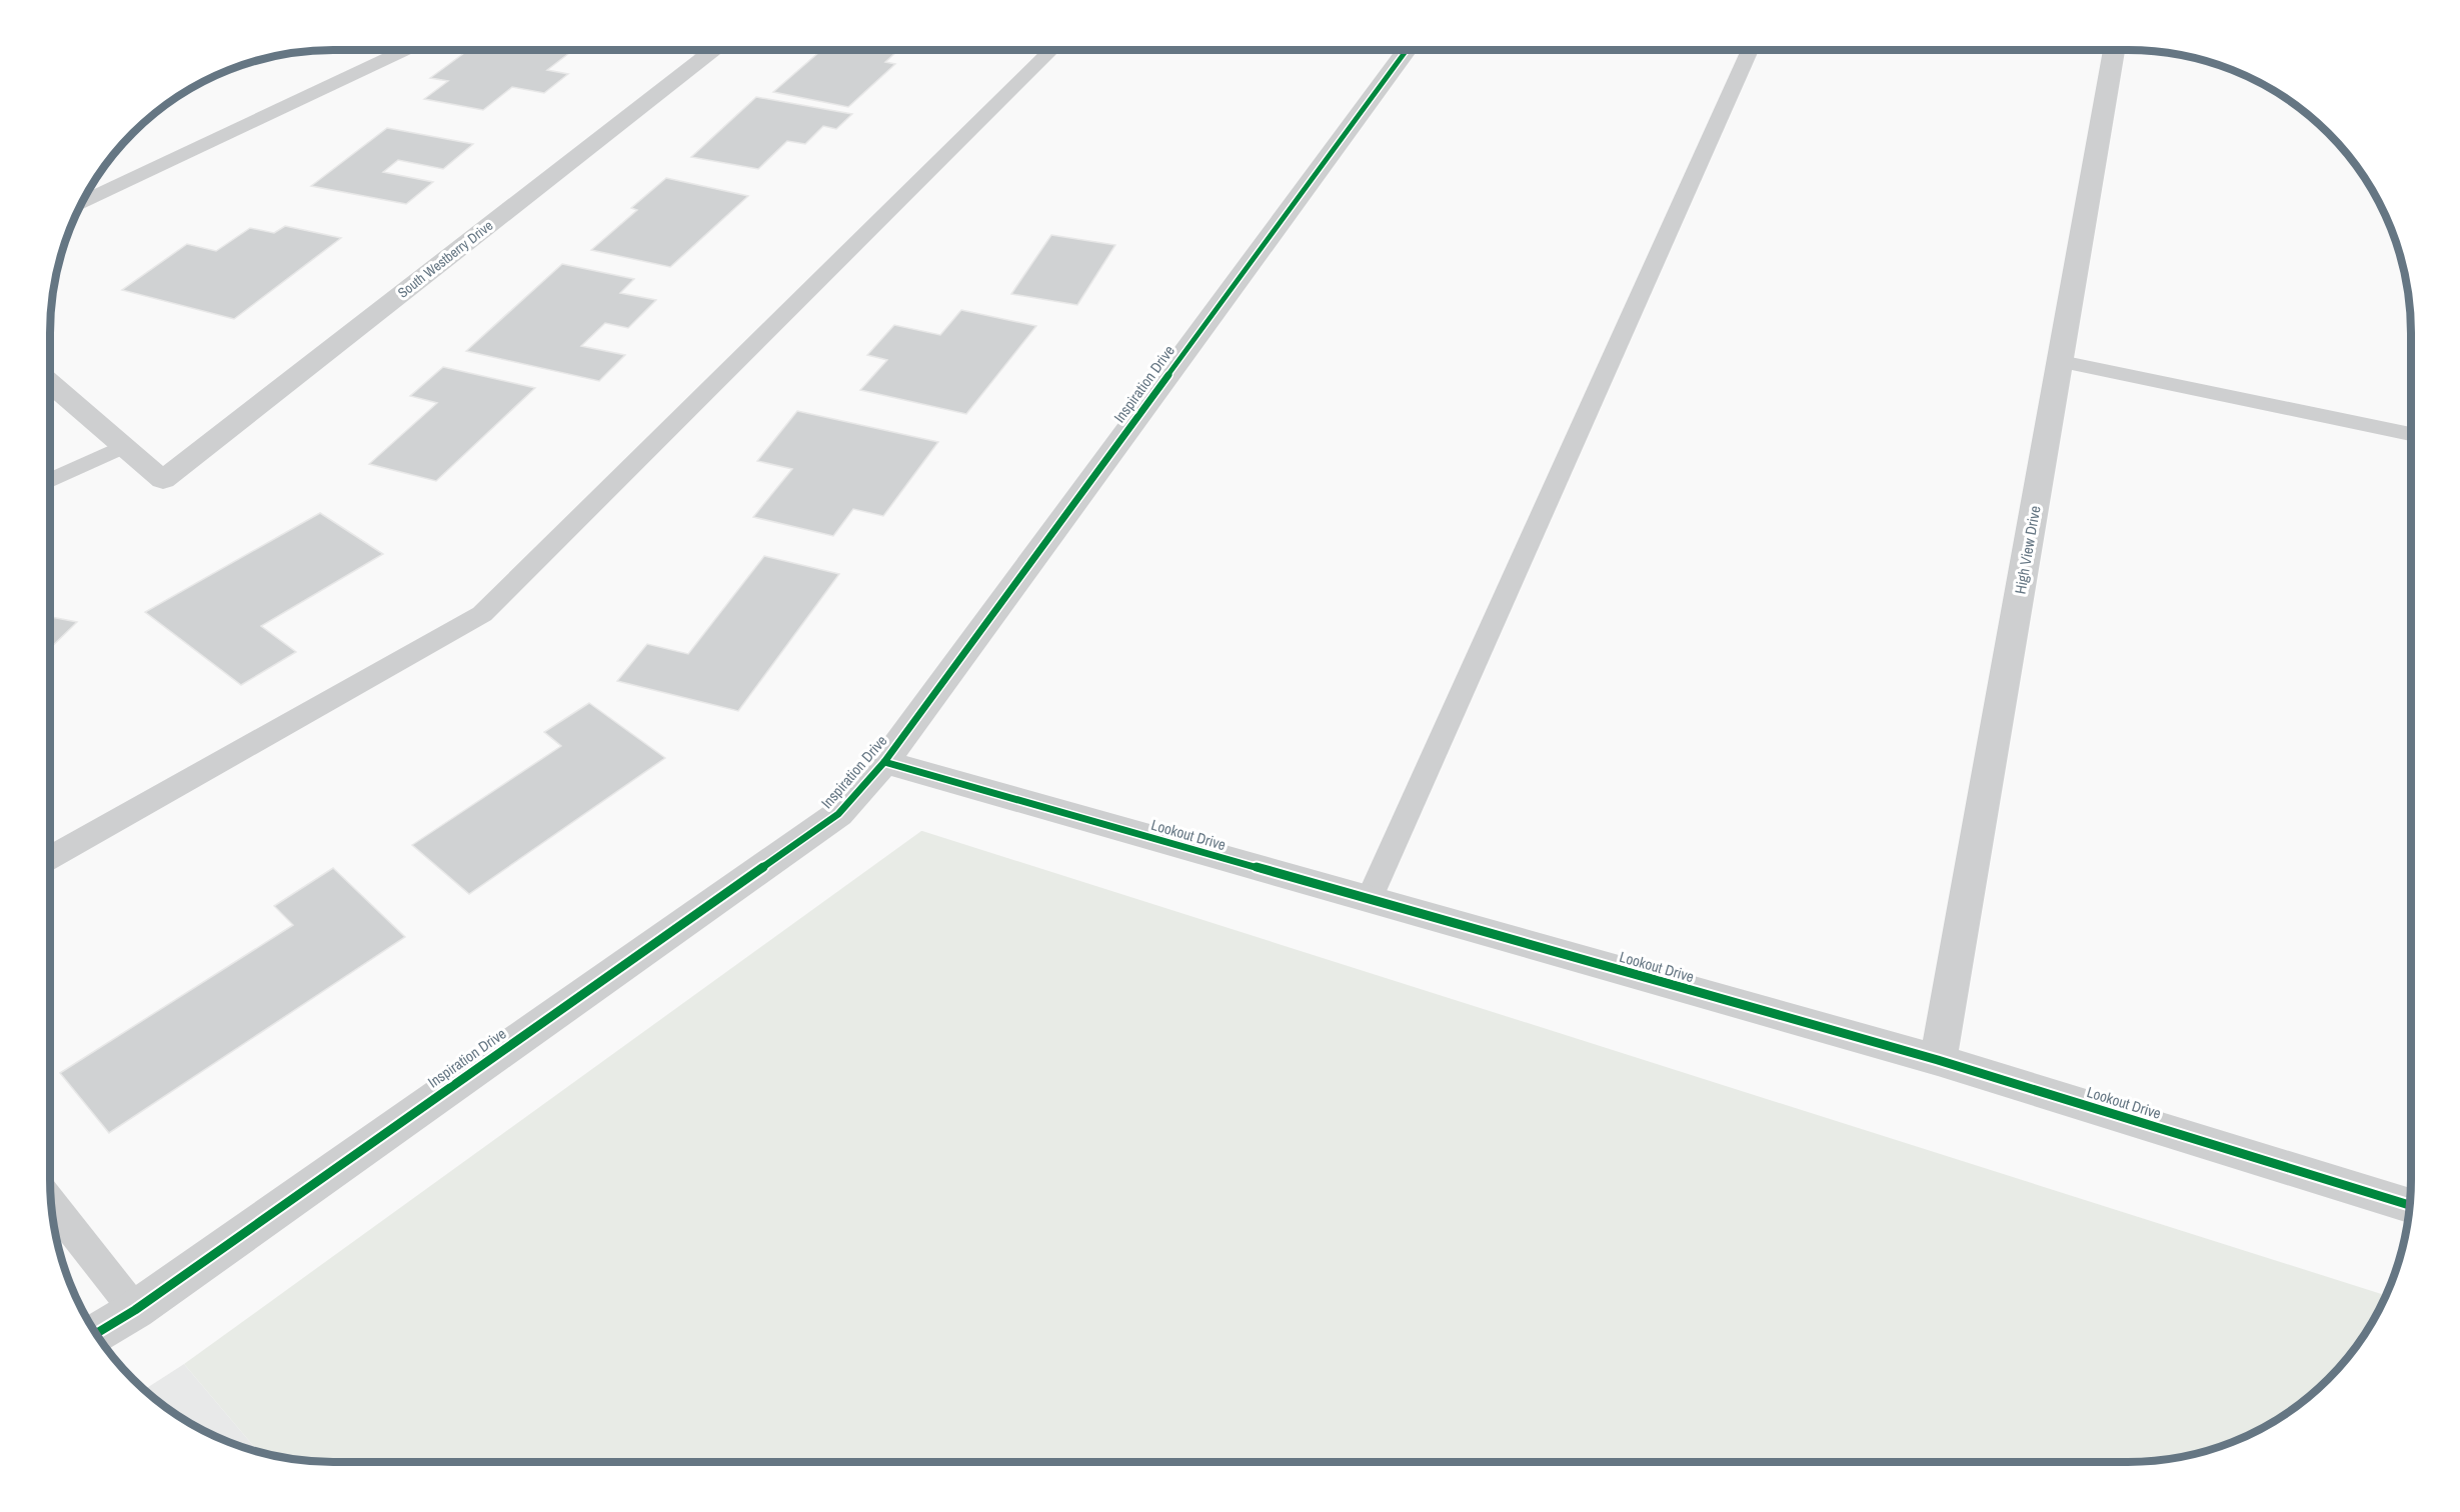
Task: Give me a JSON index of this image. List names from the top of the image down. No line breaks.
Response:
{"streets":{"street":["South Westberry Drive","Inspiration Drive","High View Drive","Lookout Drive"]},"crossings":[["Inspiration Drive","Lookout Drive"],["High View Drive","Lookout Drive"]]}
